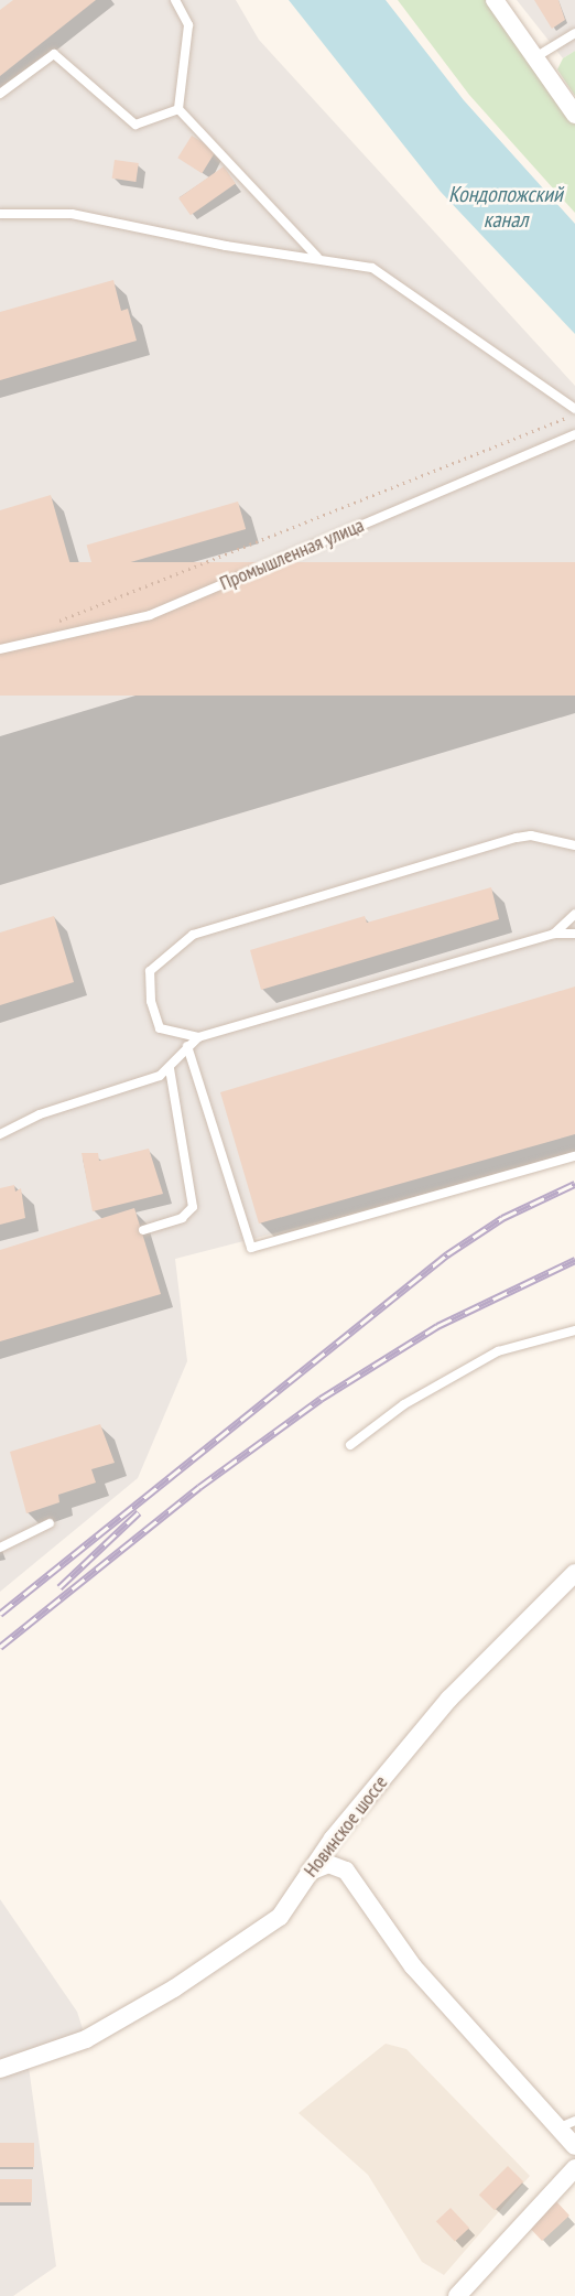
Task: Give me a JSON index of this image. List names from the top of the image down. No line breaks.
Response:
{"streets":{"street":["Новинское шоссе"],"lane":["Промышленная улица"]},"water":["Кондопожский канал"]}
